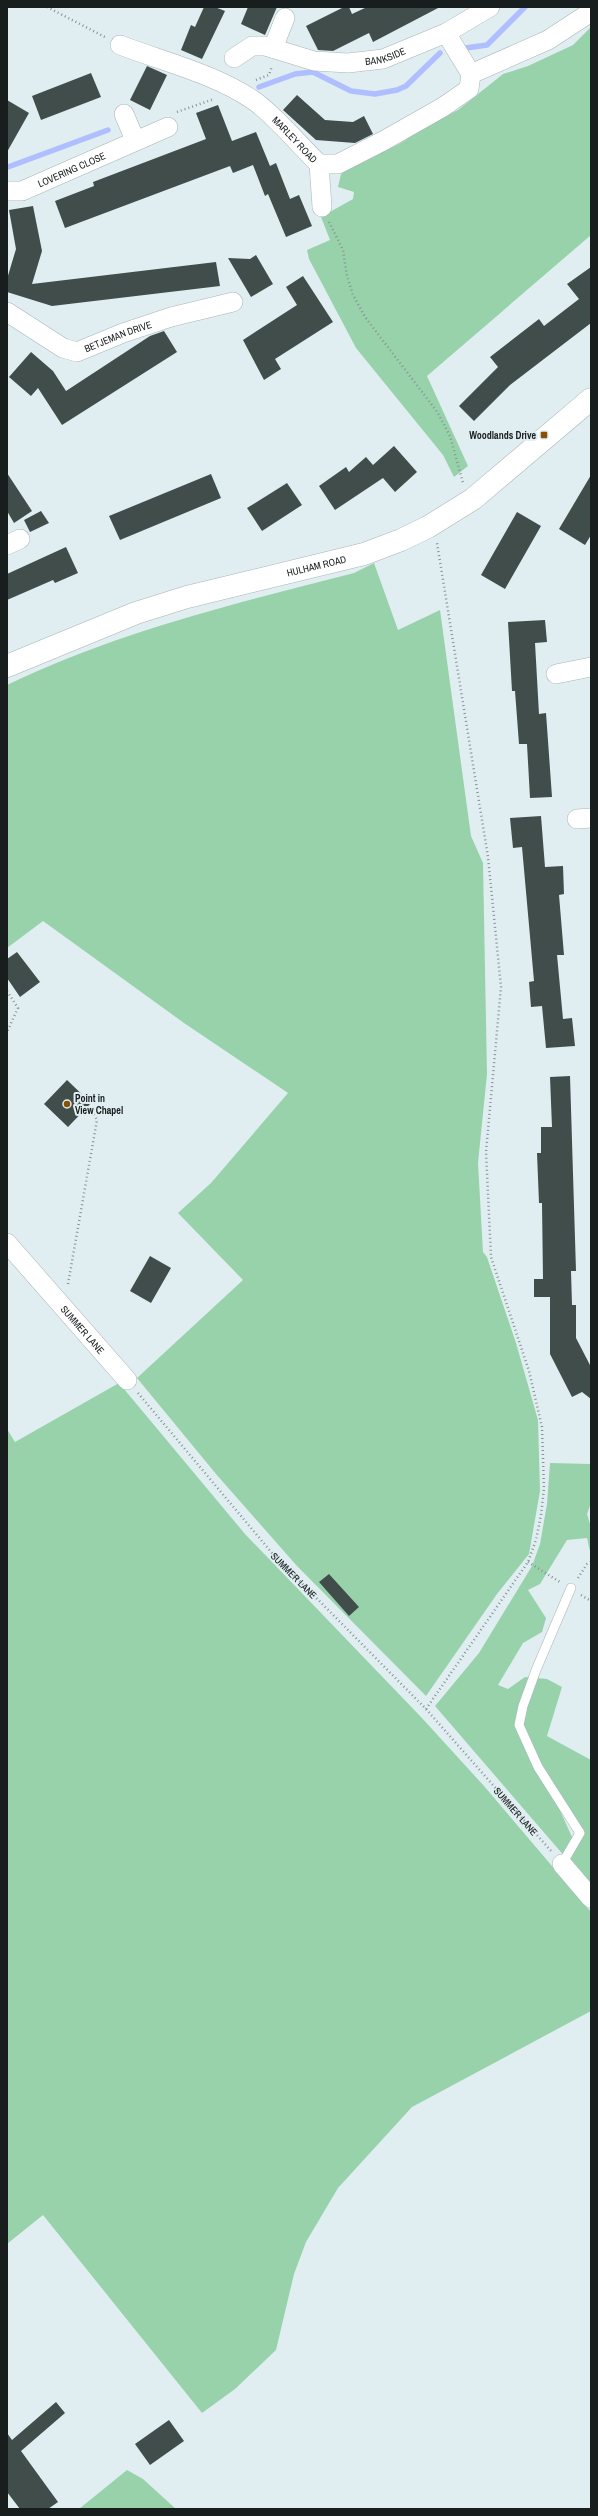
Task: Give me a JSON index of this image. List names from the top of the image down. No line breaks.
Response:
{"streets":{"street":["BANKSIDE","MARLEY ROAD","LOVERING CLOSE","BETJEMAN DRIVE","HULHAM ROAD","SUMMER LANE"]},"places":{"transit":["Woodlands Drive"],"other":["Point in View Chapel"]}}
